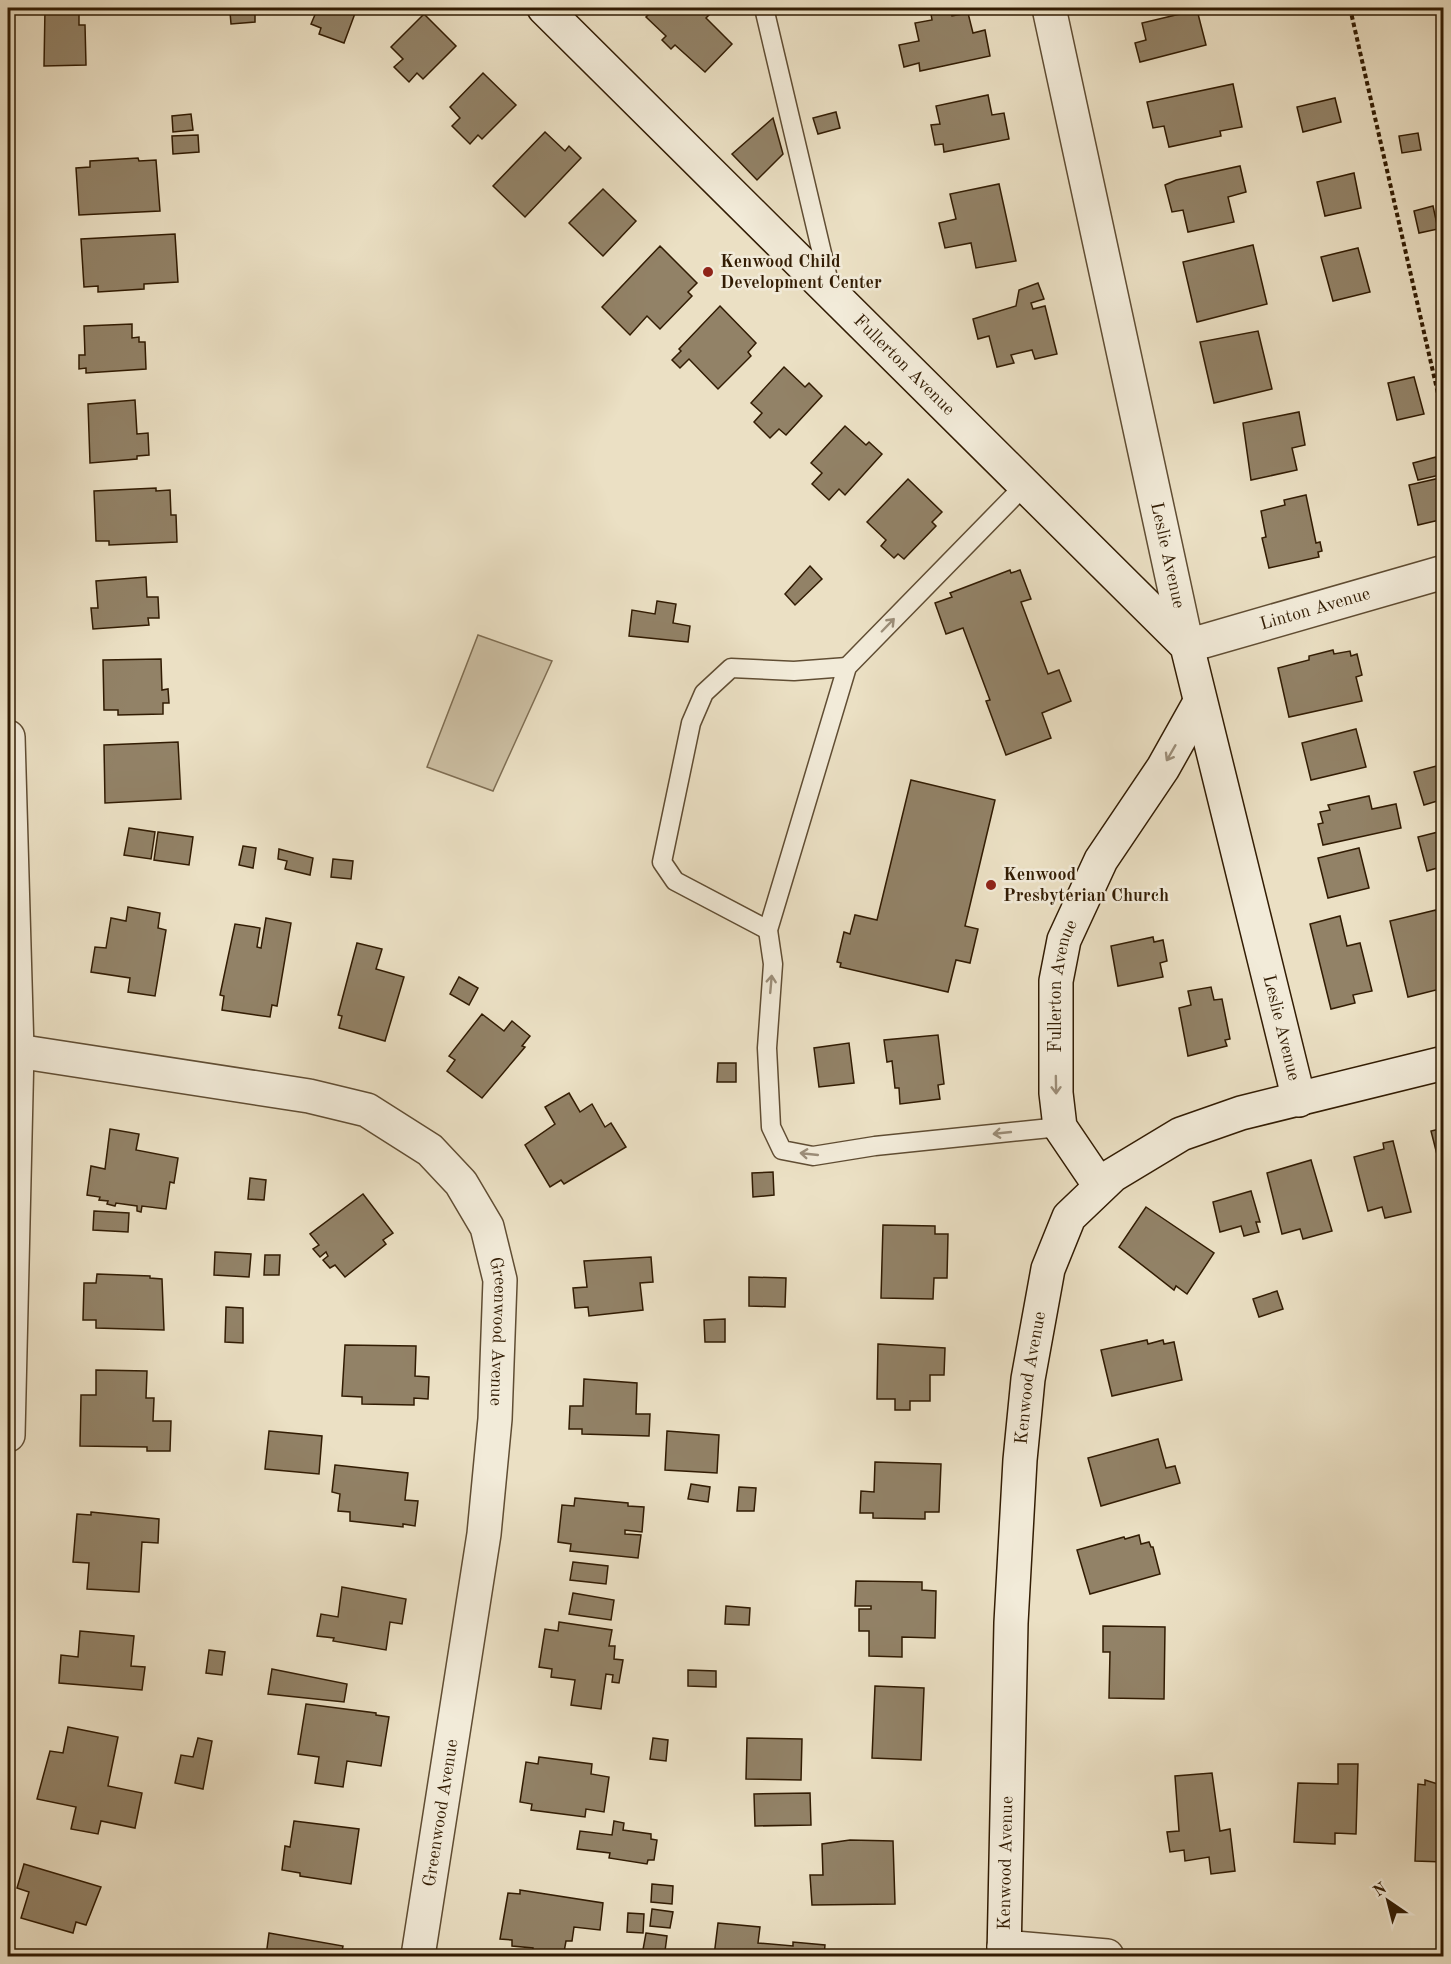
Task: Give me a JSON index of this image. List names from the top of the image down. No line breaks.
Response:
{"streets":{"street":["Fullerton Avenue","Leslie Avenue","Linton Avenue","Greenwood Avenue","Kenwood Avenue"]},"crossings":[["Fullerton Avenue","Leslie Avenue"],["Fullerton Avenue","Linton Avenue"],["Fullerton Avenue","Kenwood Avenue"],["Leslie Avenue","Linton Avenue"],["Leslie Avenue","Kenwood Avenue"]],"places":["Kenwood Child Development Center","Kenwood Presbyterian Church"],"north":"top left"}
